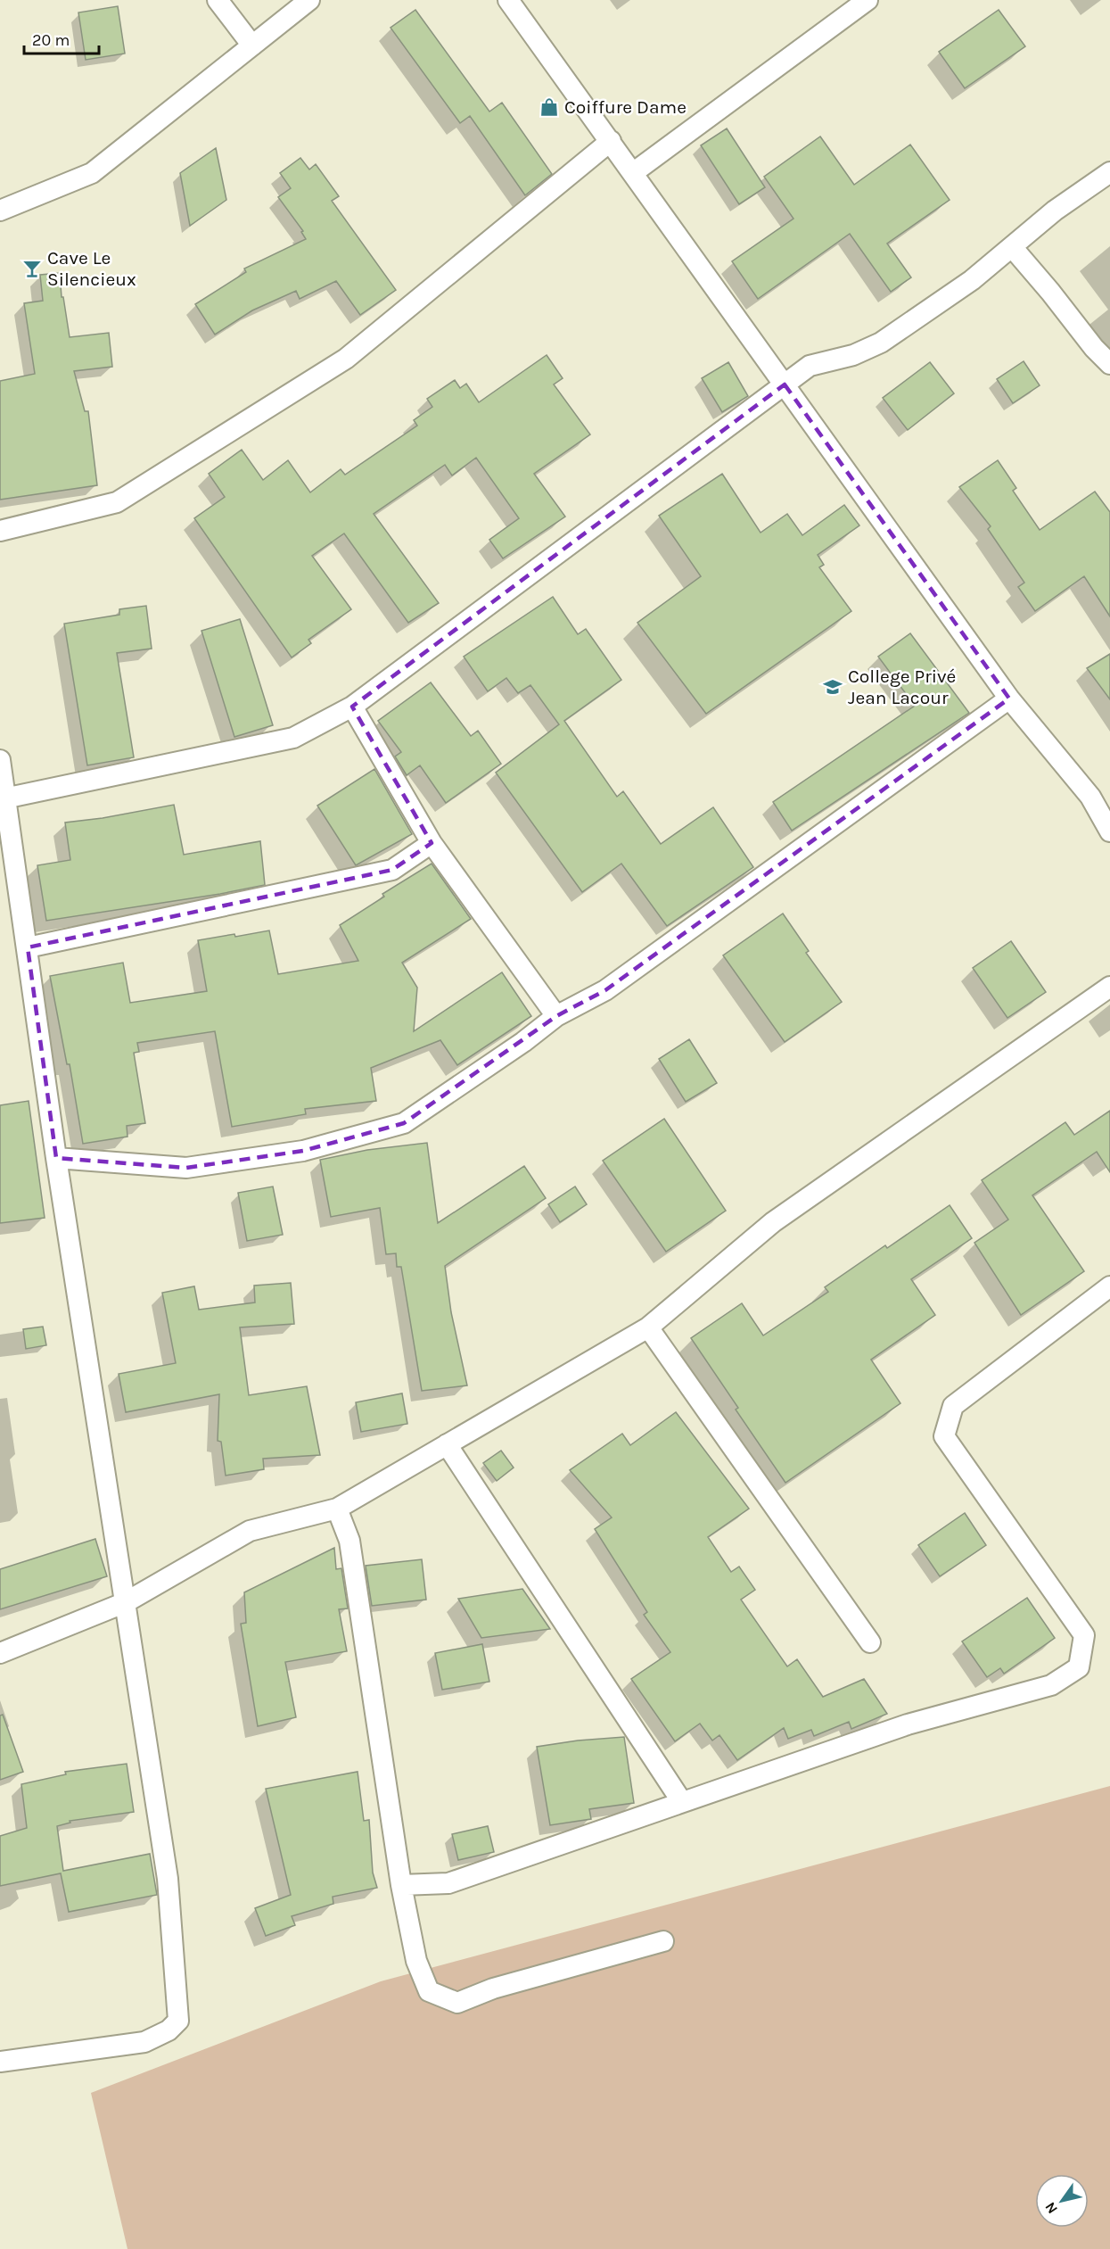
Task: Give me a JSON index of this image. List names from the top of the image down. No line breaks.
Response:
{"places":{"shop":["Coiffure Dame"],"bar":["Cave Le Silencieux"],"school or university":["College Privé Jean Lacour"]},"scale_bar":"20 m","north":"bottom left"}
